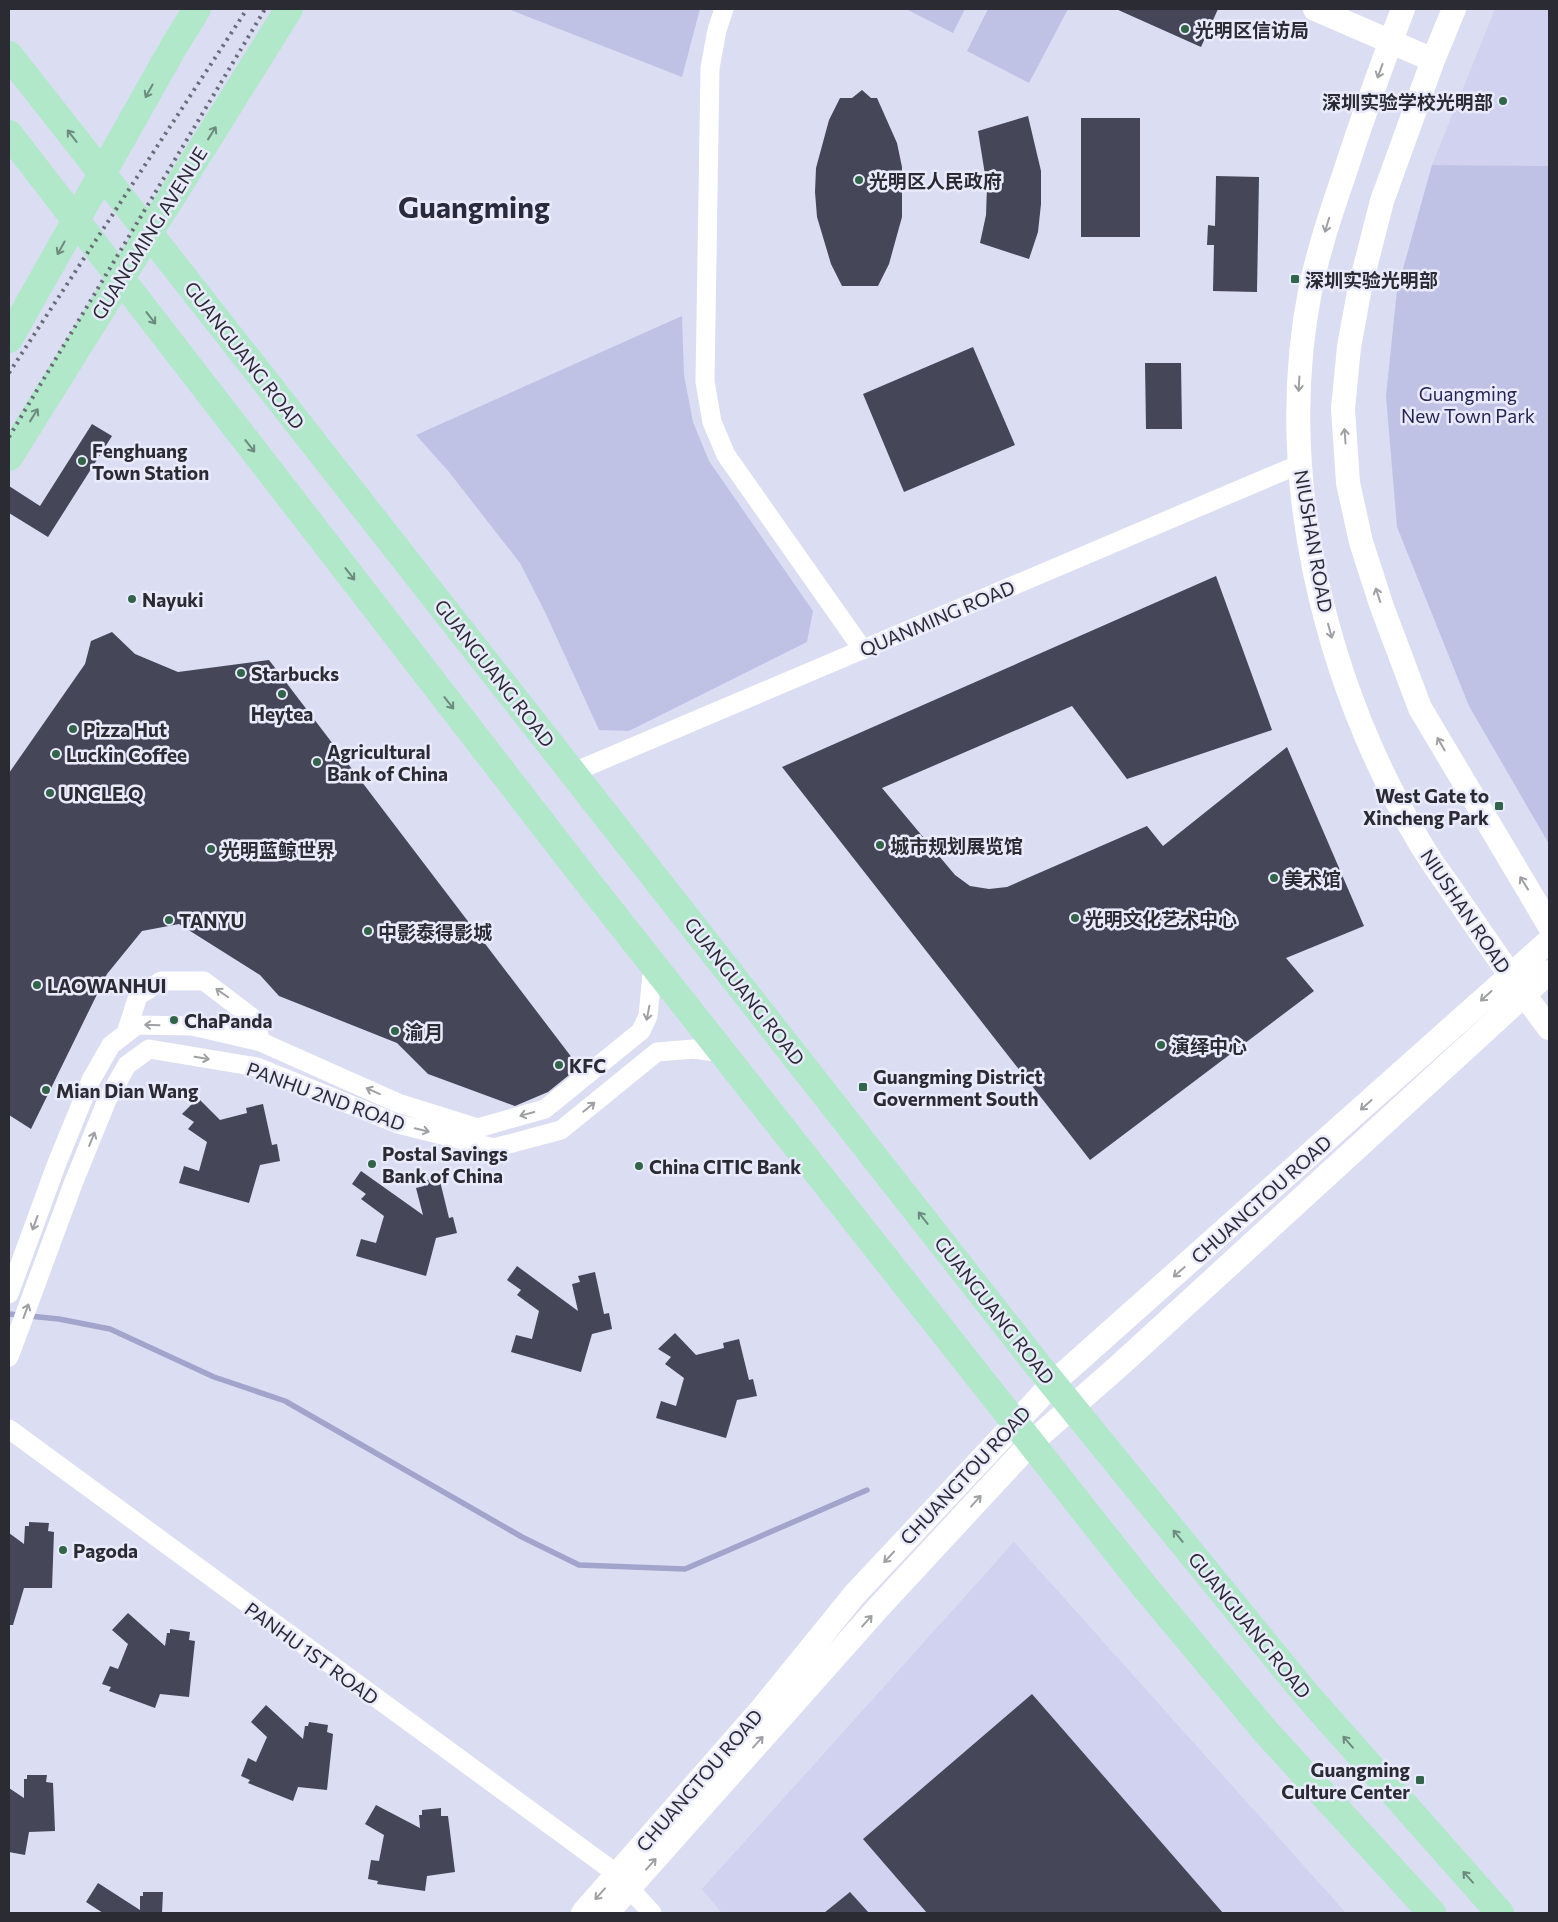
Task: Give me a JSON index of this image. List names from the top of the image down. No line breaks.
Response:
{"streets":{"main road":["GUANGMING AVENUE","GUANGUANG ROAD"],"street":["NIUSHAN ROAD","QUANMING ROAD","PANHU 2ND ROAD","CHUANGTOU ROAD","PANHU 1ST ROAD"]},"crossings":[["GUANGMING AVENUE","GUANGUANG ROAD"],["GUANGUANG ROAD","QUANMING ROAD"],["GUANGUANG ROAD","CHUANGTOU ROAD"],["NIUSHAN ROAD","QUANMING ROAD"],["NIUSHAN ROAD","CHUANGTOU ROAD"],["CHUANGTOU ROAD","PANHU 1ST ROAD"]],"districts":["Guangming"],"parks":["Guangming New Town Park"],"places":{"other":["光明区信访局","深圳实验学校光明部","光明区人民政府","Fenghuang Town Station","Nayuki","Starbucks","Heytea","Pizza Hut","Luckin Coffee","Agricultural Bank of China","UNCLE.Q","城市规划展览馆","光明蓝鲸世界","美术馆","光明文化艺术中心","TANYU","中影泰得影城","LAOWANHUI","ChaPanda","渝月","演绎中心","KFC","Mian Dian Wang","Postal Savings Bank of China","China CITIC Bank","Pagoda"],"transit":["深圳实验光明部","West Gate to Xincheng Park","Guangming District Government South","Guangming Culture Center"]}}
